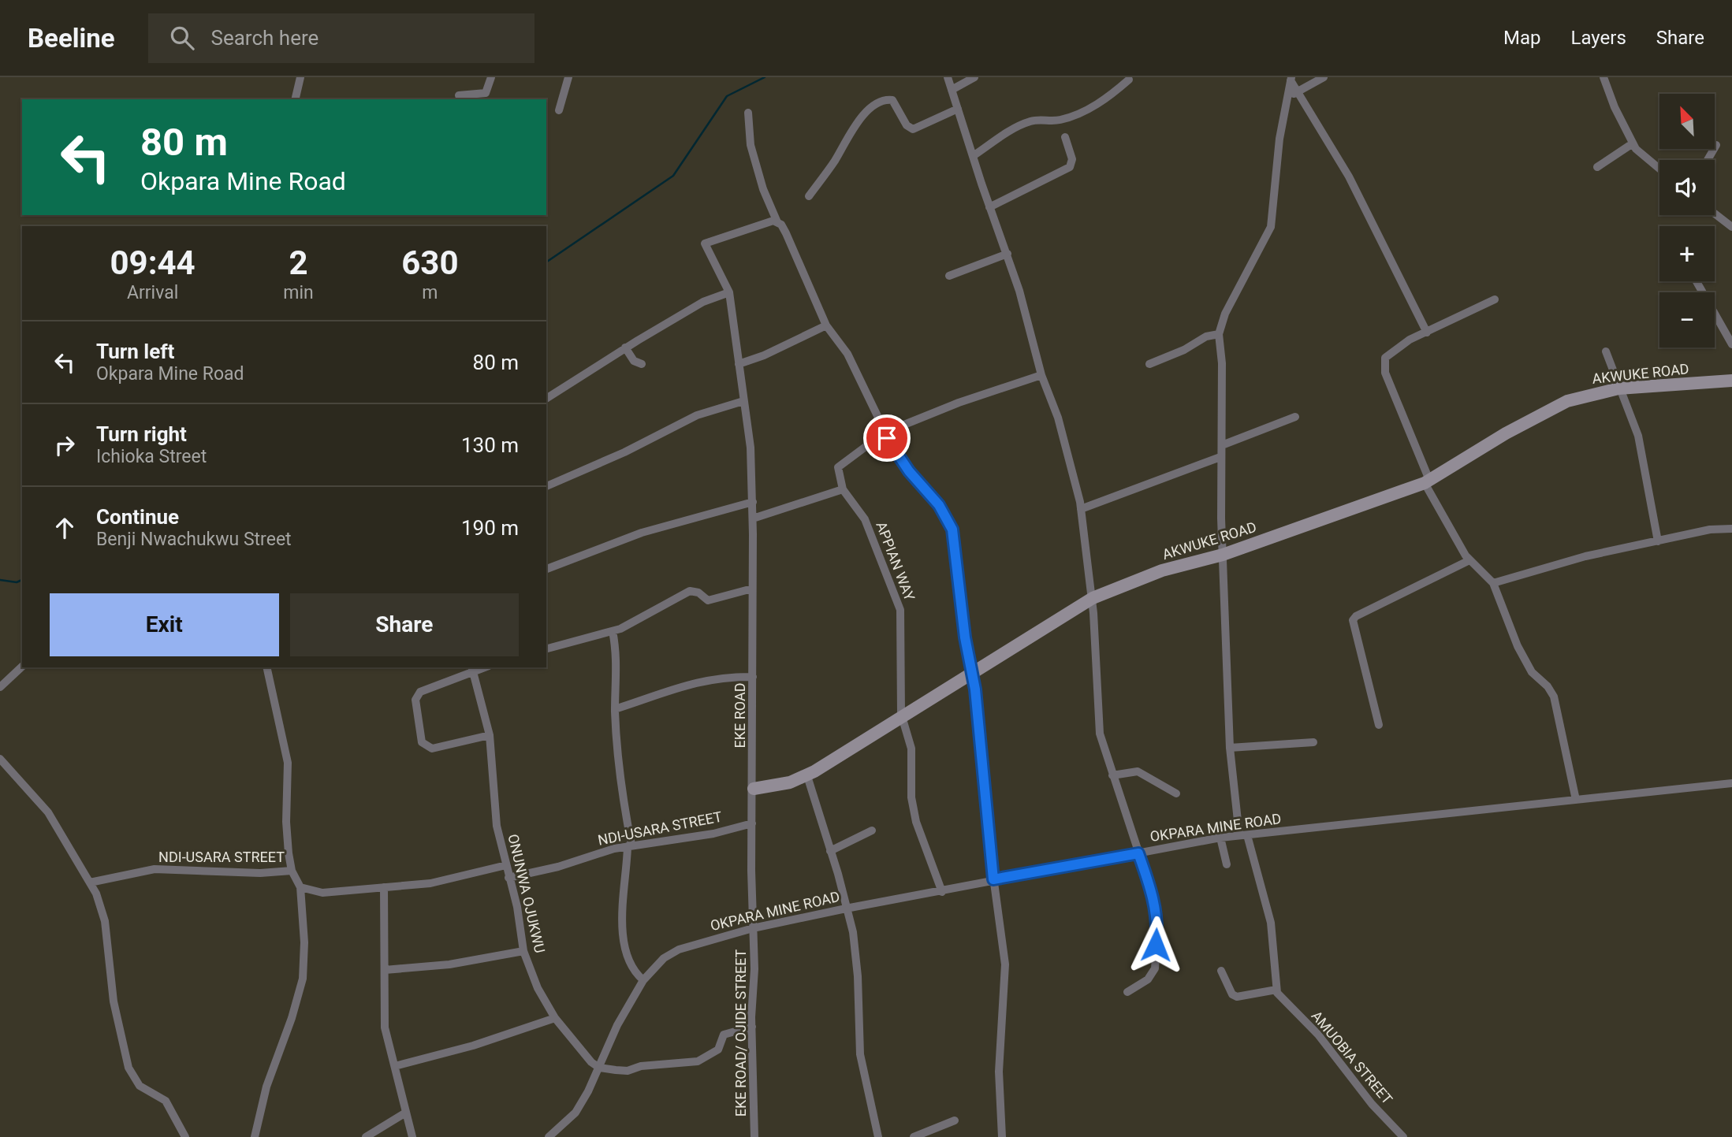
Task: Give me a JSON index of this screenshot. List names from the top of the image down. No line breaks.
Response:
{"streets":{"main road":["AKWUKE ROAD"],"street":["APPIAN WAY","EKE ROAD","OKPARA MINE ROAD","NDI-USARA STREET","ONUNWA OJUKWU","EKE ROAD/ OJIDE STREET","AMUOBIA STREET"]},"crossings":[["AKWUKE ROAD","APPIAN WAY"],["AKWUKE ROAD","EKE ROAD"],["APPIAN WAY","OKPARA MINE ROAD"],["EKE ROAD","OKPARA MINE ROAD"],["EKE ROAD","NDI-USARA STREET"],["EKE ROAD","EKE ROAD/ OJIDE STREET"],["OKPARA MINE ROAD","ONUNWA OJUKWU"],["OKPARA MINE ROAD","EKE ROAD/ OJIDE STREET"],["NDI-USARA STREET","ONUNWA OJUKWU"]],"north":"top left","page":{"header":"Beeline","search":"Search here","nav":["Map","Layers","Share"],"map_buttons":["+","−"],"turn":["80 m","Okpara Mine Road"],"eta":["09:44","Arrival","2","min","630","m"],"list":[{"name":"Turn left","note":"Okpara Mine Road","value":"80 m"},{"name":"Turn right","note":"Ichioka Street","value":"130 m"},{"name":"Continue","note":"Benji Nwachukwu Street","value":"190 m"}],"buttons":["Exit","Share"]}}
